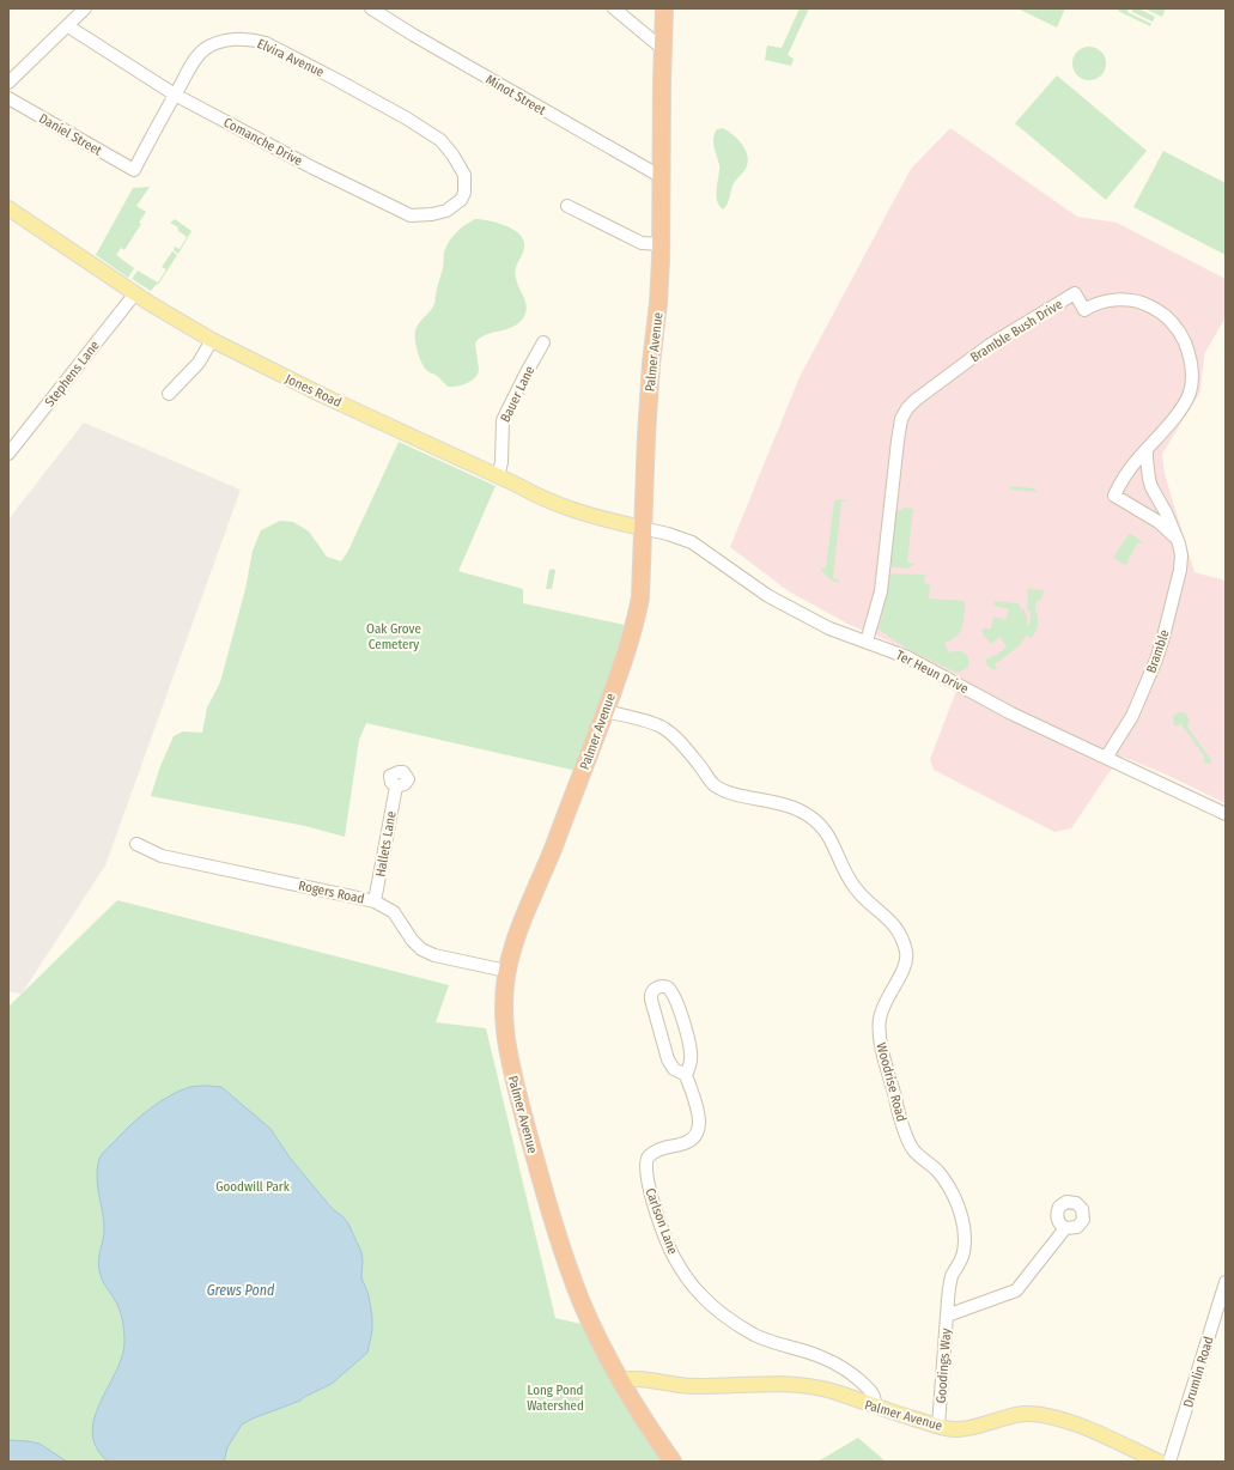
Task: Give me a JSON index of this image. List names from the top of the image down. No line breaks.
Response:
{"streets":{"highway":["Palmer Avenue"],"main road":["Jones Road"],"street":["Elvira Avenue","Minot Street","Daniel Street","Comanche Drive","Bramble Bush Drive","Stephens Lane","Bauer Lane","Bramble","Ter Heun Drive","Hallets Lane","Rogers Road","Woodrise Road","Carlson Lane","Goodings Way","Drumlin Road"]},"crossings":[["Elvira Avenue","Daniel Street"],["Elvira Avenue","Comanche Drive"],["Minot Street","Palmer Avenue"],["Bramble Bush Drive","Bramble"],["Bramble Bush Drive","Ter Heun Drive"],["Palmer Avenue","Jones Road"],["Palmer Avenue","Ter Heun Drive"],["Palmer Avenue","Rogers Road"],["Palmer Avenue","Woodrise Road"],["Palmer Avenue","Carlson Lane"],["Palmer Avenue","Goodings Way"],["Stephens Lane","Jones Road"],["Jones Road","Bauer Lane"],["Jones Road","Ter Heun Drive"],["Bramble","Ter Heun Drive"],["Hallets Lane","Rogers Road"],["Woodrise Road","Goodings Way"]],"water":["Grews Pond"],"parks":["Oak Grove Cemetery","Goodwill Park","Long Pond Watershed"]}
